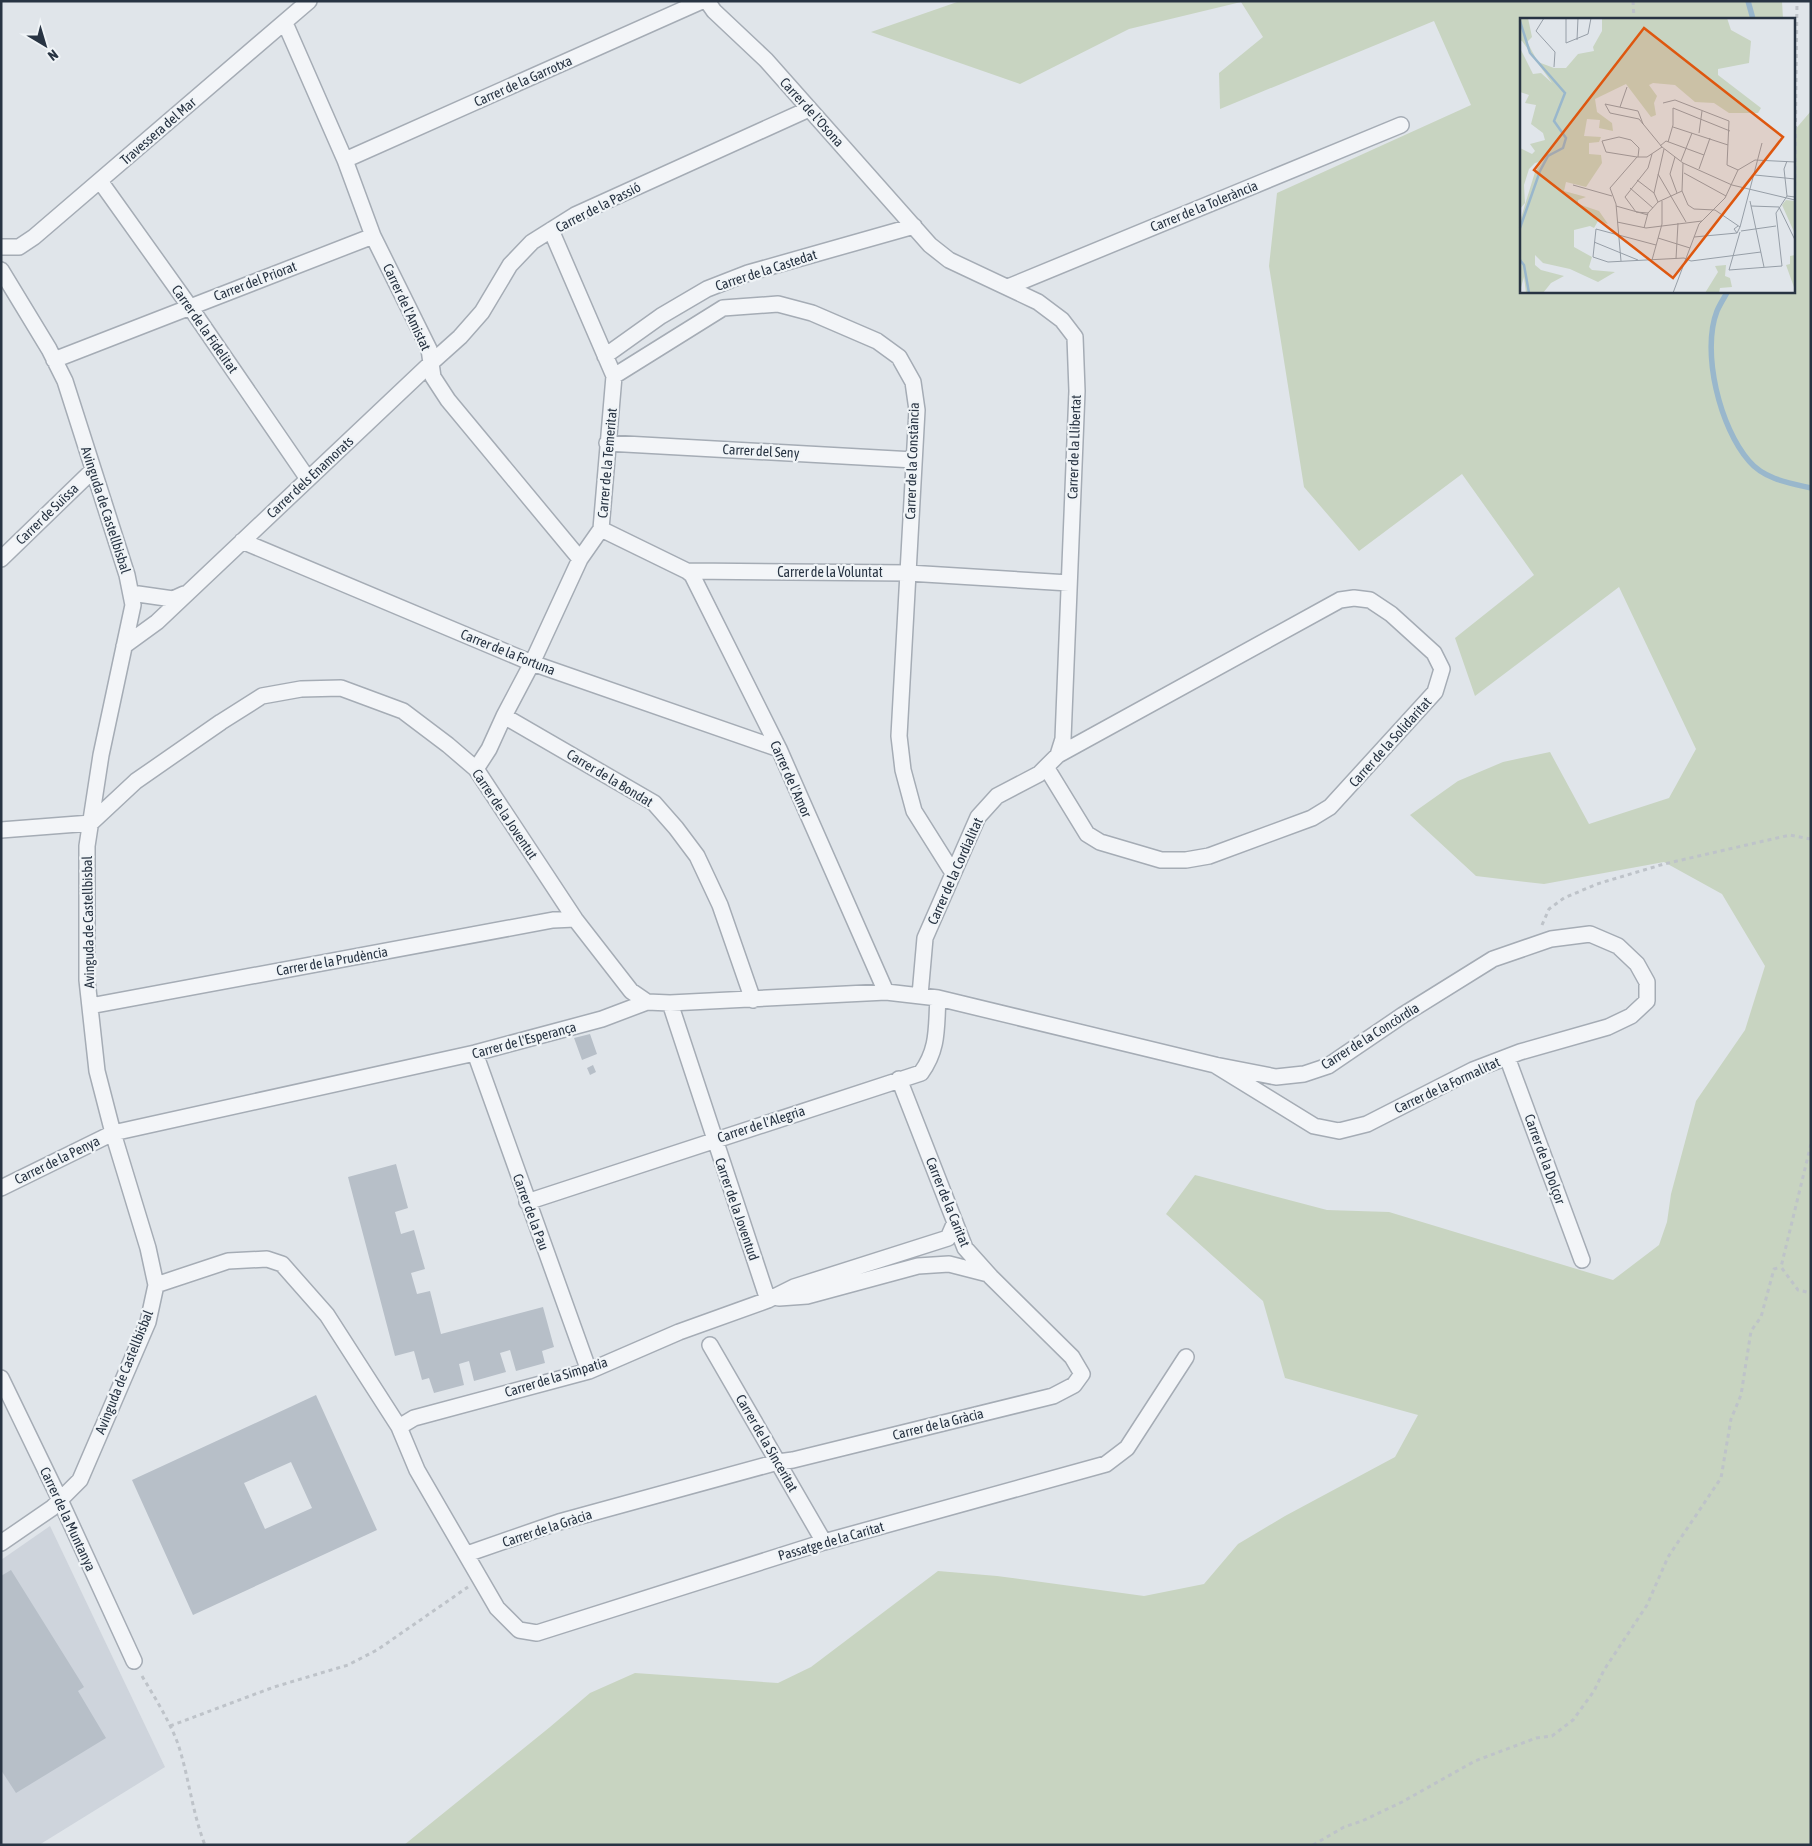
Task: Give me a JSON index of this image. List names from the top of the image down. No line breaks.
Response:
{"streets":{"street":["Carrer de la Garrotxa","Carrer de l'Osona","Travessera del Mar","Carrer de la Tolerància","Carrer de la Passió","Carrer de la Castedat","Carrer del Priorat","Carrer de l'Amistat","Carrer de la Fidelitat","Carrer de la Llibertat","Carrer del Seny","Carrer de la Constància","Carrer de la Temeritat","Carrer dels Enamorats","Avinguda de Castellbisbal","Carrer de Suïssa","Carrer de la Voluntat","Carrer de la Fortuna","Carrer de la Solidaritat","Carrer de la Bondat","Carrer de l'Amor","Carrer de la Joventut","Carrer de la Cordialitat","Carrer de la Prudència","Carrer de la Concòrdia","Carrer de l'Esperança","Carrer de la Formalitat","Carrer de l'Alegria","Carrer de la Dolçor","Carrer de la Penya","Carrer de la Caritat","Carrer de la Joventud","Carrer de la Pau","Carrer de la Simpatia","Carrer de la Gràcia","Carrer de la Sinceritat","Carrer de la Muntanya","Passatge de la Caritat"]},"crossings":[["Carrer de la Garrotxa","Carrer de l'Amistat"],["Carrer de l'Osona","Carrer de la Passió"],["Carrer de l'Osona","Carrer de la Castedat"],["Carrer de l'Osona","Carrer de la Llibertat"],["Travessera del Mar","Carrer de l'Amistat"],["Travessera del Mar","Carrer de la Fidelitat"],["Carrer de la Tolerància","Carrer de la Llibertat"],["Carrer de la Passió","Carrer de l'Amistat"],["Carrer de la Passió","Carrer dels Enamorats"],["Carrer de la Castedat","Carrer de la Llibertat"],["Carrer del Priorat","Carrer de l'Amistat"],["Carrer del Priorat","Carrer de la Fidelitat"],["Carrer del Priorat","Avinguda de Castellbisbal"],["Carrer de l'Amistat","Carrer de la Temeritat"],["Carrer de l'Amistat","Carrer dels Enamorats"],["Carrer de la Fidelitat","Carrer dels Enamorats"],["Carrer de la Llibertat","Carrer de la Voluntat"],["Carrer de la Llibertat","Carrer de la Solidaritat"],["Carrer de la Llibertat","Carrer de la Cordialitat"],["Carrer del Seny","Carrer de la Constància"],["Carrer del Seny","Carrer de la Temeritat"],["Carrer de la Constància","Carrer de la Temeritat"],["Carrer de la Constància","Carrer de la Voluntat"],["Carrer de la Constància","Carrer de la Cordialitat"],["Carrer de la Temeritat","Carrer de la Voluntat"],["Carrer de la Temeritat","Carrer de la Fortuna"],["Carrer de la Temeritat","Carrer de la Bondat"],["Carrer de la Temeritat","Carrer de la Joventut"],["Carrer dels Enamorats","Avinguda de Castellbisbal"],["Carrer dels Enamorats","Carrer de la Fortuna"],["Avinguda de Castellbisbal","Carrer de Suïssa"],["Avinguda de Castellbisbal","Carrer de la Joventut"],["Avinguda de Castellbisbal","Carrer de la Prudència"],["Avinguda de Castellbisbal","Carrer de l'Esperança"],["Avinguda de Castellbisbal","Carrer de la Penya"],["Avinguda de Castellbisbal","Carrer de la Muntanya"],["Carrer de la Voluntat","Carrer de l'Amor"],["Carrer de la Fortuna","Carrer de l'Amor"],["Carrer de la Solidaritat","Carrer de la Cordialitat"],["Carrer de la Bondat","Carrer de l'Esperança"],["Carrer de l'Amor","Carrer de l'Esperança"],["Carrer de la Joventut","Carrer de la Prudència"],["Carrer de la Joventut","Carrer de l'Esperança"],["Carrer de la Cordialitat","Carrer de l'Esperança"],["Carrer de la Concòrdia","Carrer de l'Esperança"],["Carrer de la Concòrdia","Carrer de la Formalitat"],["Carrer de la Concòrdia","Carrer de l'Alegria"],["Carrer de l'Esperança","Carrer de l'Alegria"],["Carrer de l'Esperança","Carrer de la Penya"],["Carrer de l'Esperança","Carrer de la Joventud"],["Carrer de l'Esperança","Carrer de la Pau"],["Carrer de la Formalitat","Carrer de la Dolçor"],["Carrer de l'Alegria","Carrer de la Caritat"],["Carrer de l'Alegria","Carrer de la Joventud"],["Carrer de l'Alegria","Carrer de la Pau"],["Carrer de la Caritat","Carrer de la Simpatia"],["Carrer de la Caritat","Carrer de la Gràcia"],["Carrer de la Joventud","Carrer de la Simpatia"],["Carrer de la Pau","Carrer de la Simpatia"],["Carrer de la Gràcia","Carrer de la Sinceritat"],["Carrer de la Gràcia","Passatge de la Caritat"],["Carrer de la Sinceritat","Passatge de la Caritat"]],"north":"bottom right"}
